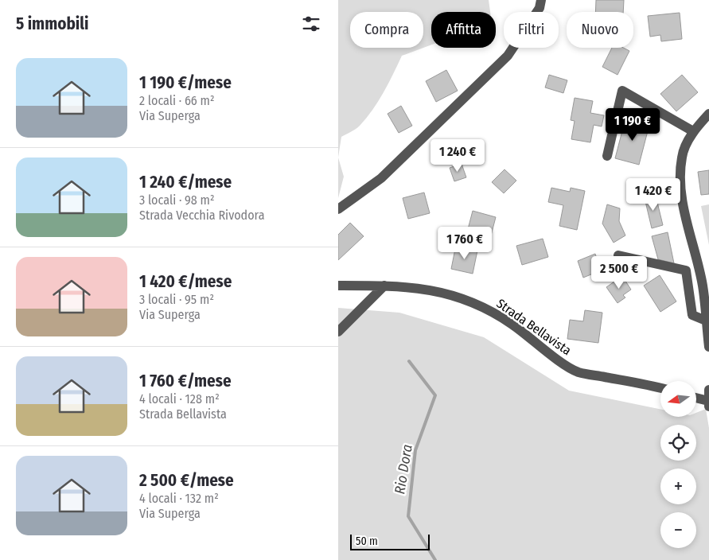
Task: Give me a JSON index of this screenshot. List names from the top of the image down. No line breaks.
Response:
{"streets":{"street":["Strada Bellavista"]},"water":["Rio Dora"],"scale_bar":"50 m","north":"left","page":{"heading":"5 immobili","chip":["Compra","Affitta","Filtri","Nuovo"],"list":[{"name":"1 190 €/mese","note":"2 locali · 66 m² · Via Superga"},{"name":"1 240 €/mese","note":"3 locali · 98 m² · Strada Vecchia Rivodora"},{"name":"1 420 €/mese","note":"3 locali · 95 m² · Via Superga"},{"name":"1 760 €/mese","note":"4 locali · 128 m² · Strada Bellavista"},{"name":"2 500 €/mese","note":"4 locali · 132 m² · Via Superga"}],"price":["1 190 €","1 240 €","1 420 €","1 760 €","2 500 €"],"map_buttons":["+","−"],"scale":"50 m"}}
